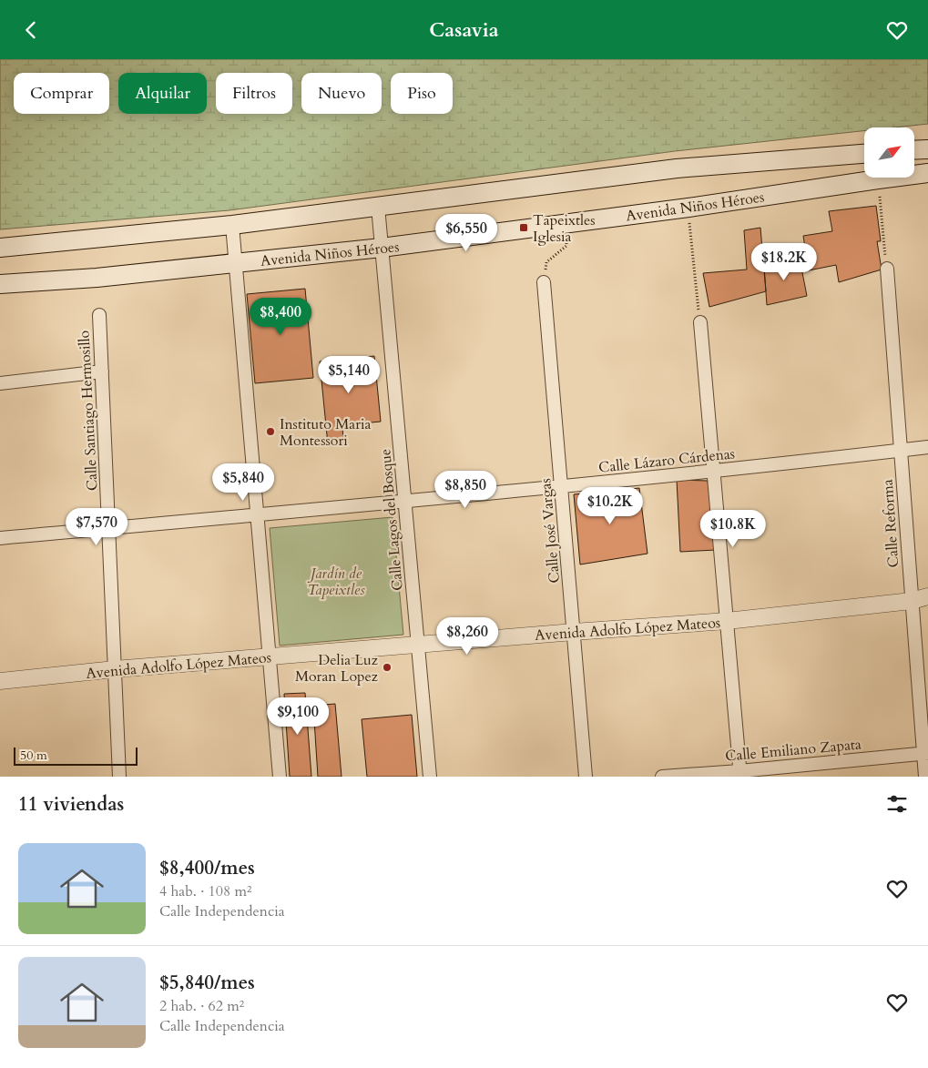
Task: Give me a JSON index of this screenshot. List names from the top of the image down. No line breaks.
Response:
{"streets":{"main road":["Avenida Niños Héroes"],"street":["Calle Santiago Hermosillo","Calle Lázaro Cárdenas","Calle Lagos del Bosque","Calle Reforma","Calle José Vargas","Avenida Adolfo López Mateos","Calle Emiliano Zapata"]},"crossings":[["Avenida Niños Héroes","Calle Lagos del Bosque"],["Calle Santiago Hermosillo","Calle Lázaro Cárdenas"],["Calle Santiago Hermosillo","Avenida Adolfo López Mateos"],["Calle Lázaro Cárdenas","Calle Lagos del Bosque"],["Calle Lázaro Cárdenas","Calle Reforma"],["Calle Lázaro Cárdenas","Calle José Vargas"],["Calle Lagos del Bosque","Avenida Adolfo López Mateos"],["Calle Reforma","Avenida Adolfo López Mateos"],["Calle Reforma","Calle Emiliano Zapata"],["Calle José Vargas","Avenida Adolfo López Mateos"]],"parks":["Jardín de Tapeixtles"],"places":{"transit":["Tapeixtles Iglesia"],"other":["Instituto Maria Montessori","Delia Luz Moran Lopez"]},"scale_bar":"50 m","north":"top right","page":{"header":"Casavia","chip":["Comprar","Alquilar","Filtros","Nuevo","Piso"],"price":["$6,550","$18.2K","$8,400","$5,140","$5,840","$8,850","$10.2K","$7,570","$10.8K","$8,260","$9,100"],"scale":"50 m","heading":"11 viviendas","list":[{"name":"$8,400/mes","note":"4 hab. · 108 m² · Calle Independencia"},{"name":"$5,840/mes","note":"2 hab. · 62 m² · Calle Independencia"}]}}
